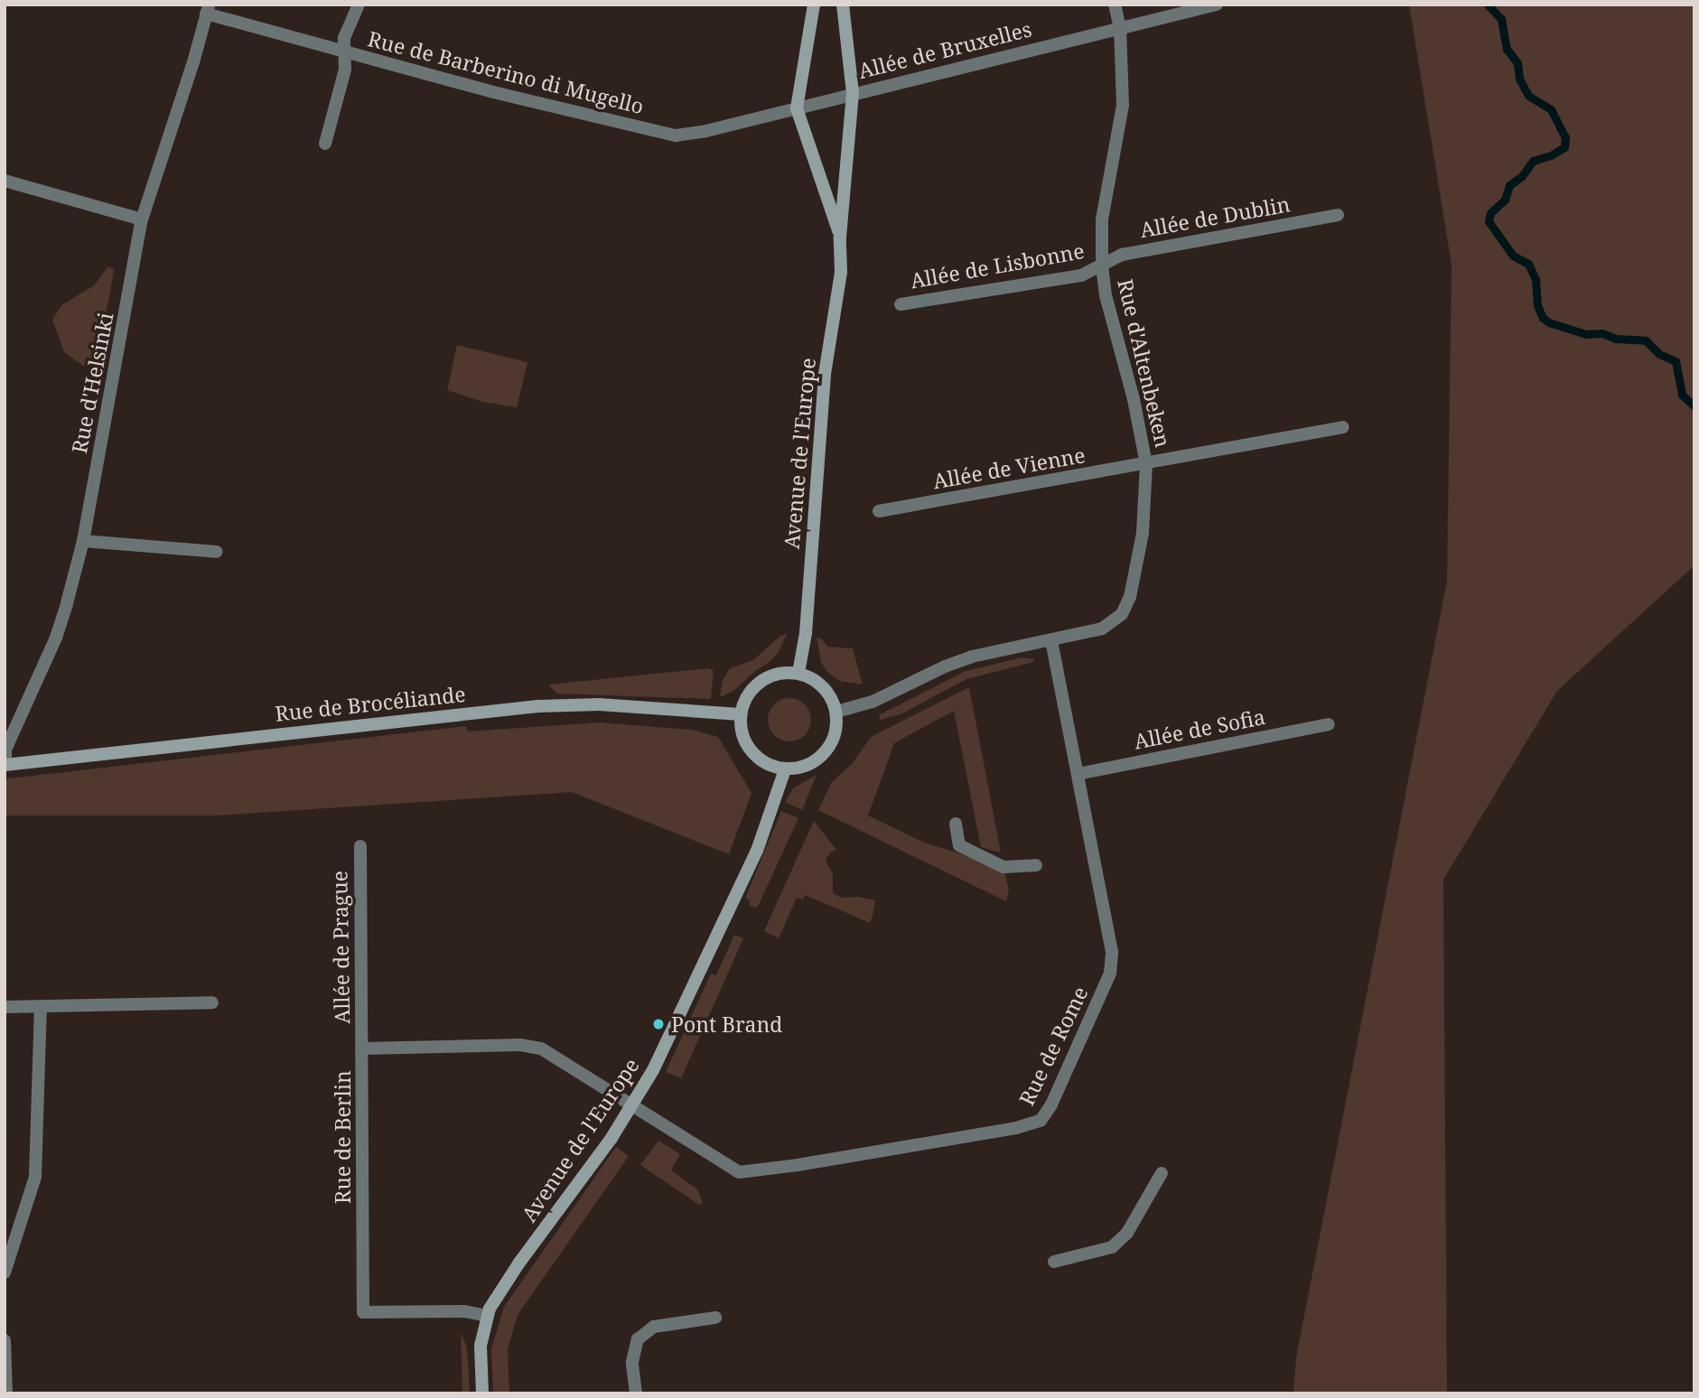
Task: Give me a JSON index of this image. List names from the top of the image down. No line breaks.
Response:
{"streets":{"street":["Allée de Bruxelles","Rue de Barberino di Mugello","Allée de Dublin","Allée de Lisbonne","Rue d'Altenbeken","Rue d'Helsinki","Avenue de l'Europe","Allée de Vienne","Rue de Brocéliande","Allée de Sofia","Allée de Prague","Rue de Rome","Rue de Berlin"]},"crossings":[["Allée de Bruxelles","Rue d'Altenbeken"],["Allée de Bruxelles","Avenue de l'Europe"],["Rue de Barberino di Mugello","Rue d'Helsinki"],["Rue de Barberino di Mugello","Avenue de l'Europe"],["Allée de Dublin","Allée de Lisbonne"],["Allée de Dublin","Rue d'Altenbeken"],["Allée de Lisbonne","Rue d'Altenbeken"],["Rue d'Altenbeken","Avenue de l'Europe"],["Rue d'Altenbeken","Allée de Vienne"],["Rue d'Altenbeken","Rue de Brocéliande"],["Rue d'Altenbeken","Rue de Rome"],["Rue d'Helsinki","Rue de Brocéliande"],["Avenue de l'Europe","Rue de Brocéliande"],["Avenue de l'Europe","Rue de Rome"],["Avenue de l'Europe","Rue de Berlin"],["Allée de Sofia","Rue de Rome"],["Allée de Prague","Rue de Berlin"],["Rue de Rome","Rue de Berlin"]],"places":["Pont Brand"]}
